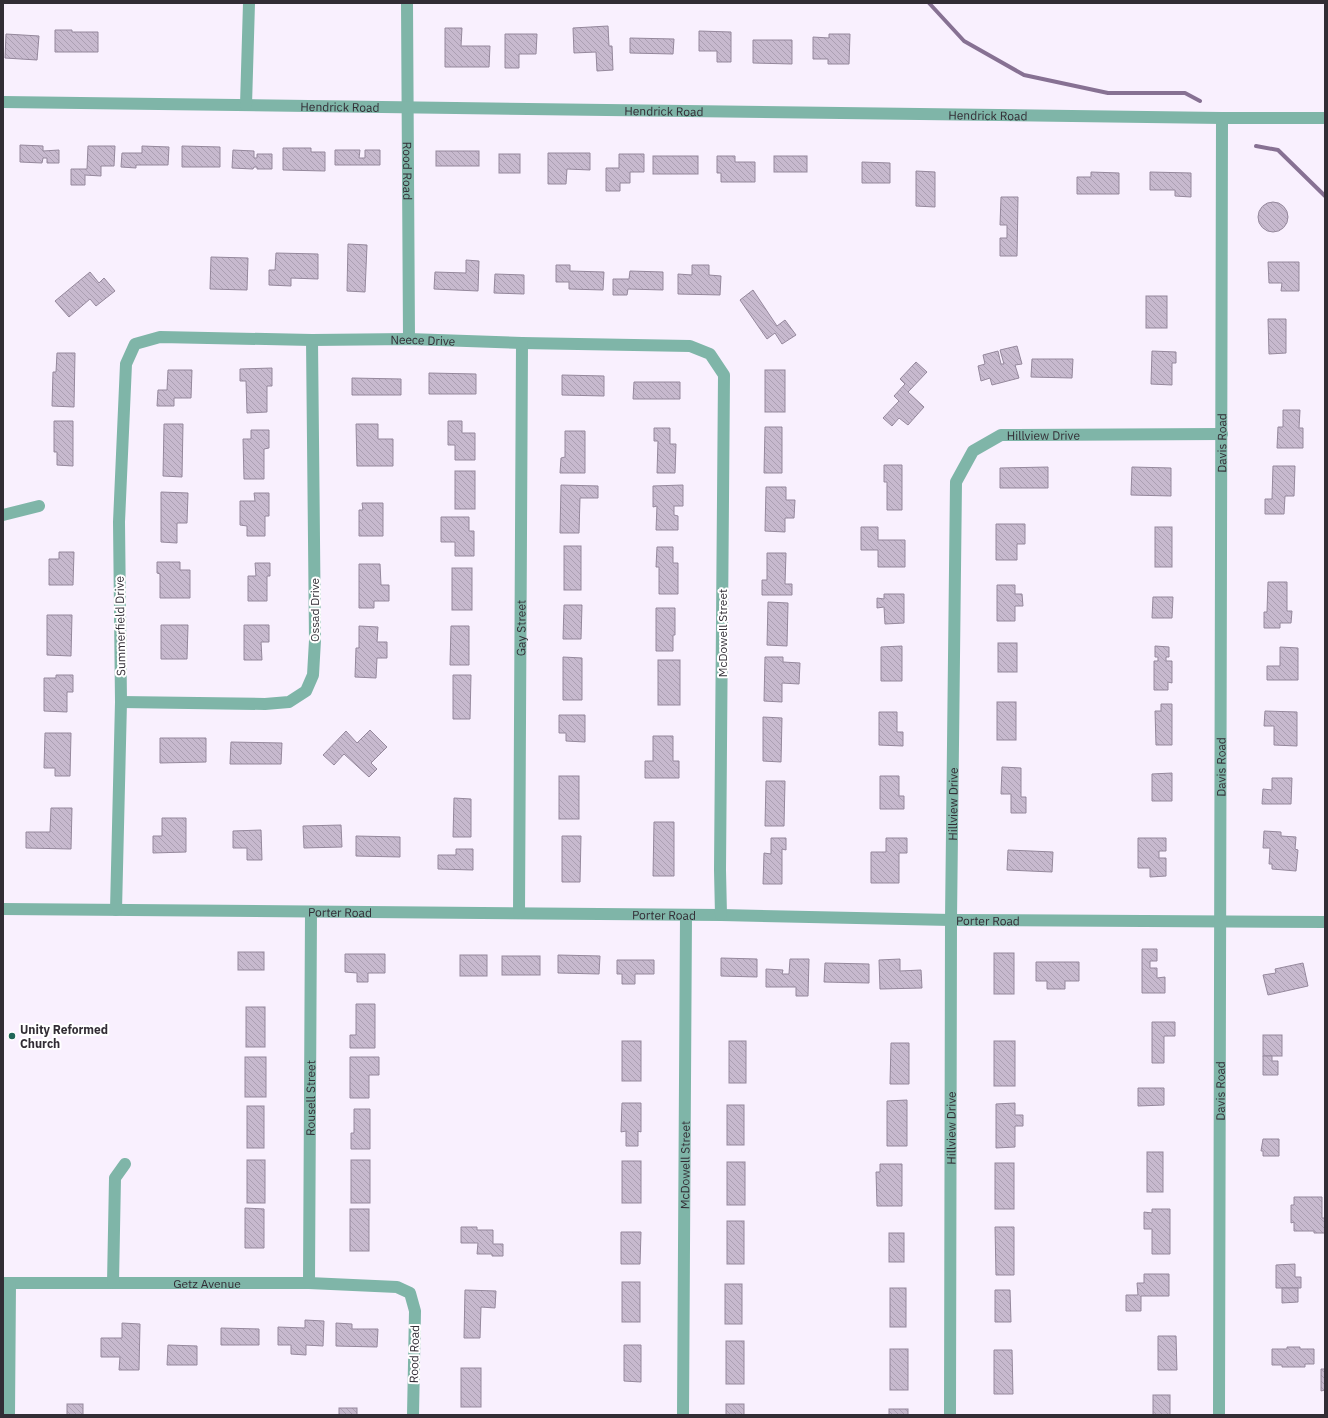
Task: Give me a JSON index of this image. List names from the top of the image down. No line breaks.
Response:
{"streets":{"street":["Hendrick Road","Rood Road","Neece Drive","Hillview Drive","Davis Road","Ossad Drive","Summerfield Drive","Gay Street","McDowell Street","Porter Road","Rousell Street","Getz Avenue"]},"crossings":[["Hendrick Road","Rood Road"],["Hendrick Road","Davis Road"],["Rood Road","Neece Drive"],["Rood Road","Getz Avenue"],["Neece Drive","Ossad Drive"],["Neece Drive","Summerfield Drive"],["Neece Drive","Gay Street"],["Neece Drive","McDowell Street"],["Hillview Drive","Davis Road"],["Hillview Drive","Porter Road"],["Davis Road","Porter Road"],["Ossad Drive","Summerfield Drive"],["Summerfield Drive","Porter Road"],["Gay Street","Porter Road"],["McDowell Street","Porter Road"],["Porter Road","Rousell Street"],["Rousell Street","Getz Avenue"]],"places":["Unity Reformed Church"]}
